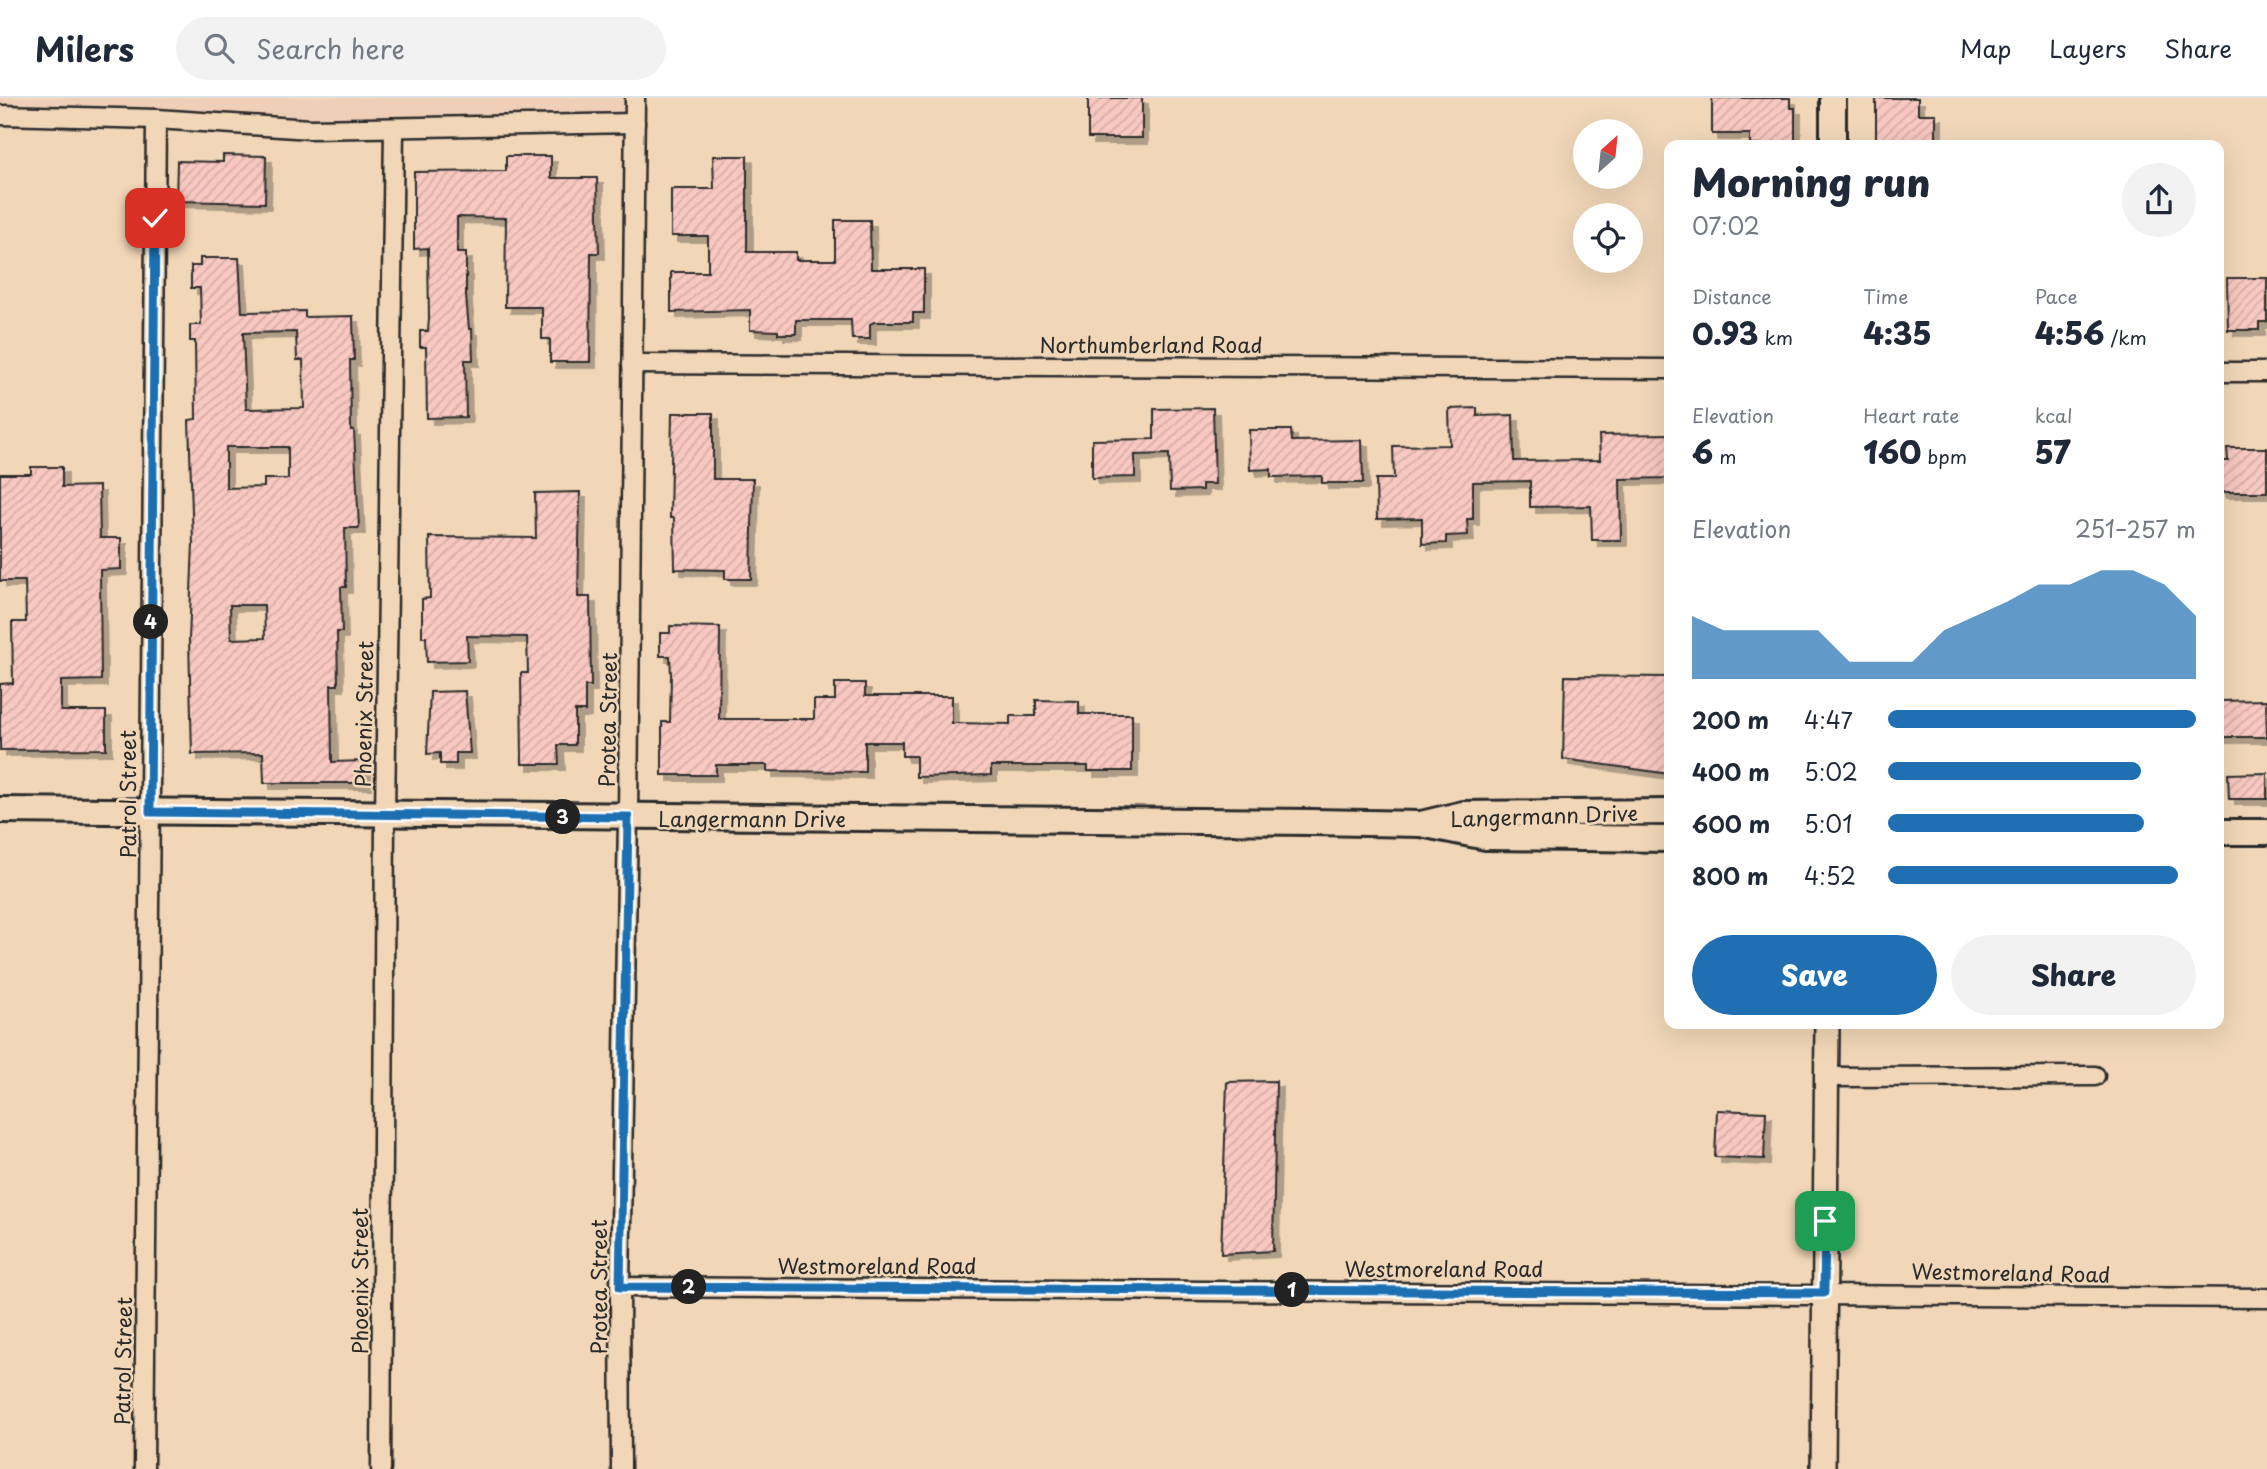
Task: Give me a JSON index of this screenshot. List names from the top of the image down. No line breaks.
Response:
{"streets":{"main road":["Langermann Drive"],"street":["Northumberland Road","Phoenix Street","Protea Street","Patrol Street","Westmoreland Road"]},"crossings":[["Northumberland Road","Protea Street"],["Phoenix Street","Langermann Drive"],["Protea Street","Langermann Drive"],["Protea Street","Westmoreland Road"],["Patrol Street","Langermann Drive"]],"north":"top right","page":{"header":"Milers","search":"Search here","nav":["Map","Layers","Share"],"heading":["Morning run","07:02"],"stats":[["Distance","0.93 km"],["Time","4:35"],["Pace","4:56 /km"],["Elevation","6 m"],["Heart rate","160 bpm"],["kcal","57"]],"chart":["Elevation","251–257 m"],"pins":["4","3","2","1"],"list":[{"name":"200 m","note":"4:47"},{"name":"400 m","note":"5:02"},{"name":"600 m","note":"5:01"},{"name":"800 m","note":"4:52"}],"buttons":["Save","Share"]}}
